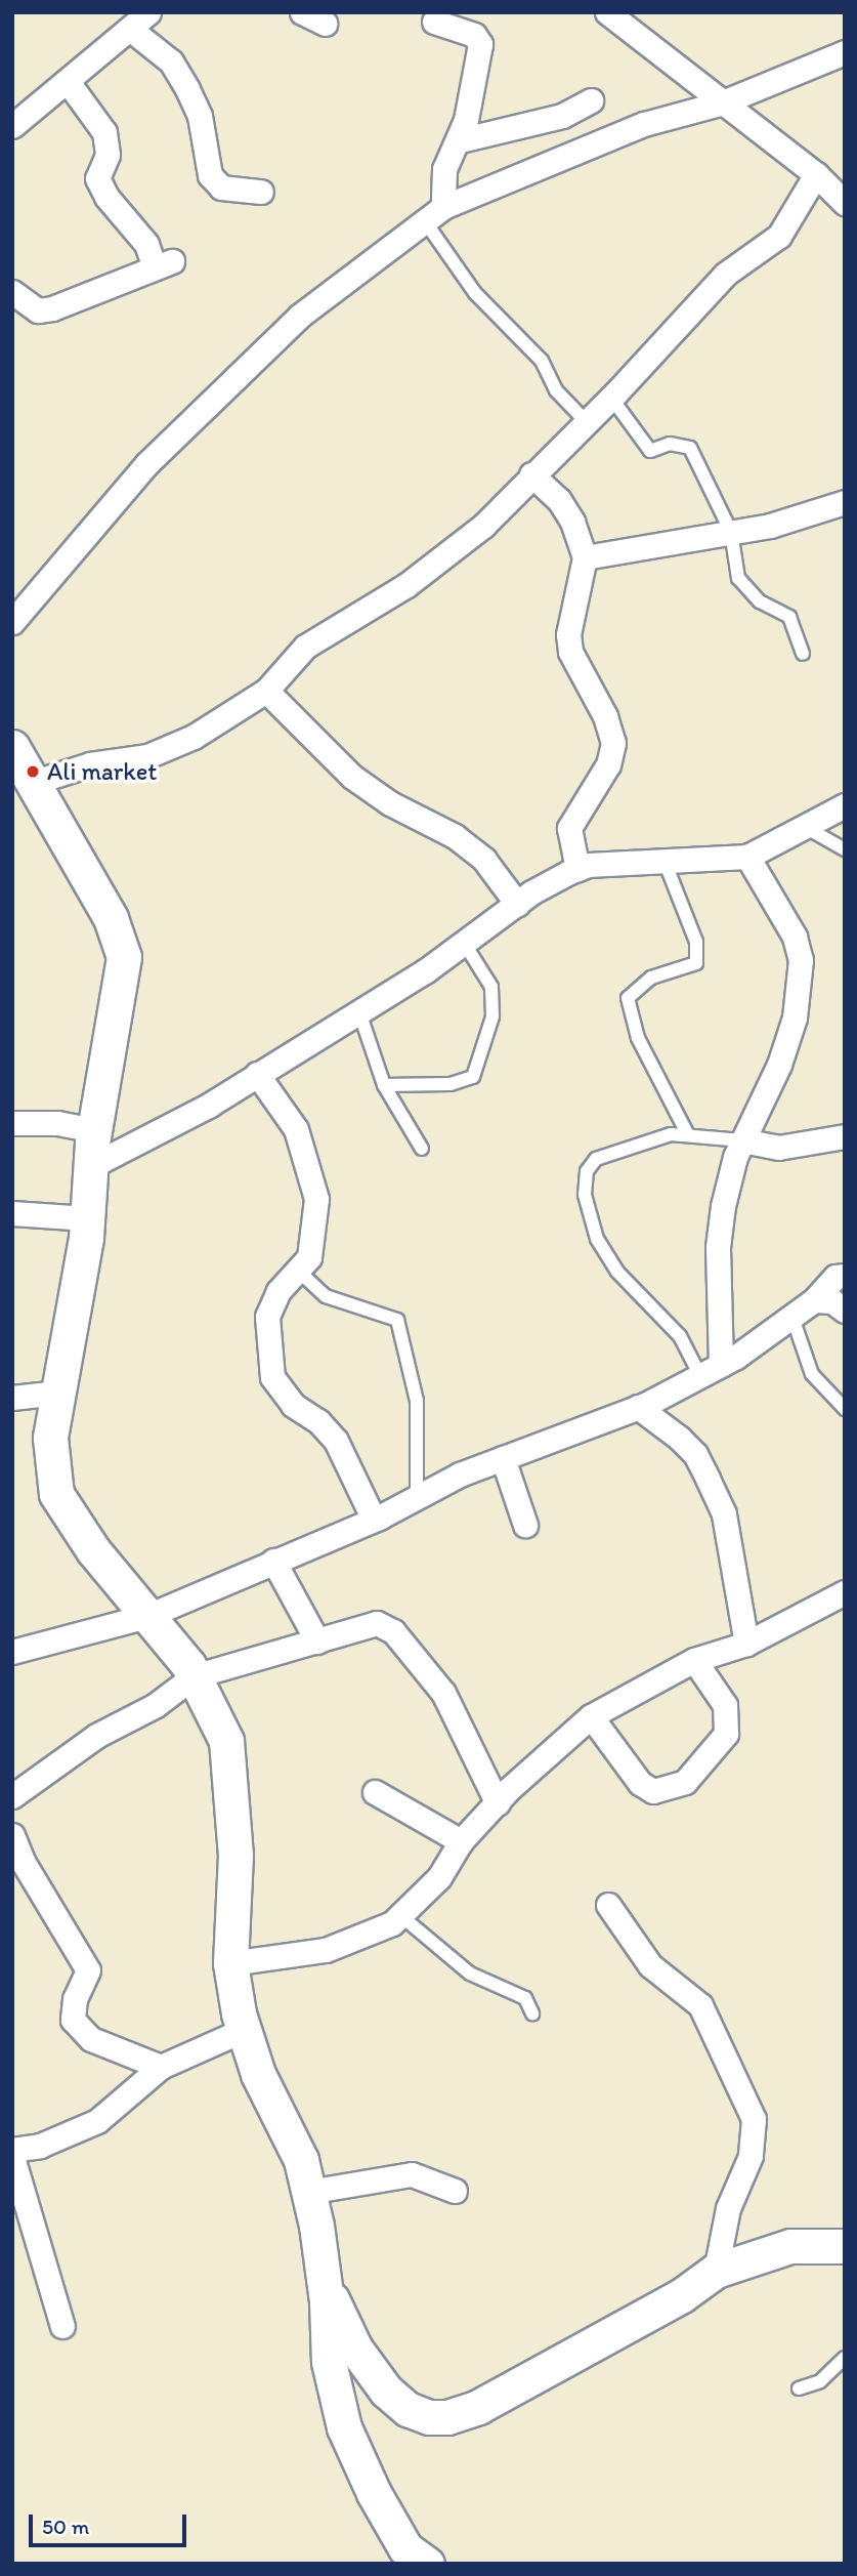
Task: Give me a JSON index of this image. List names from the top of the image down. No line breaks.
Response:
{"places":["Ali market"],"scale_bar":"50 m"}
